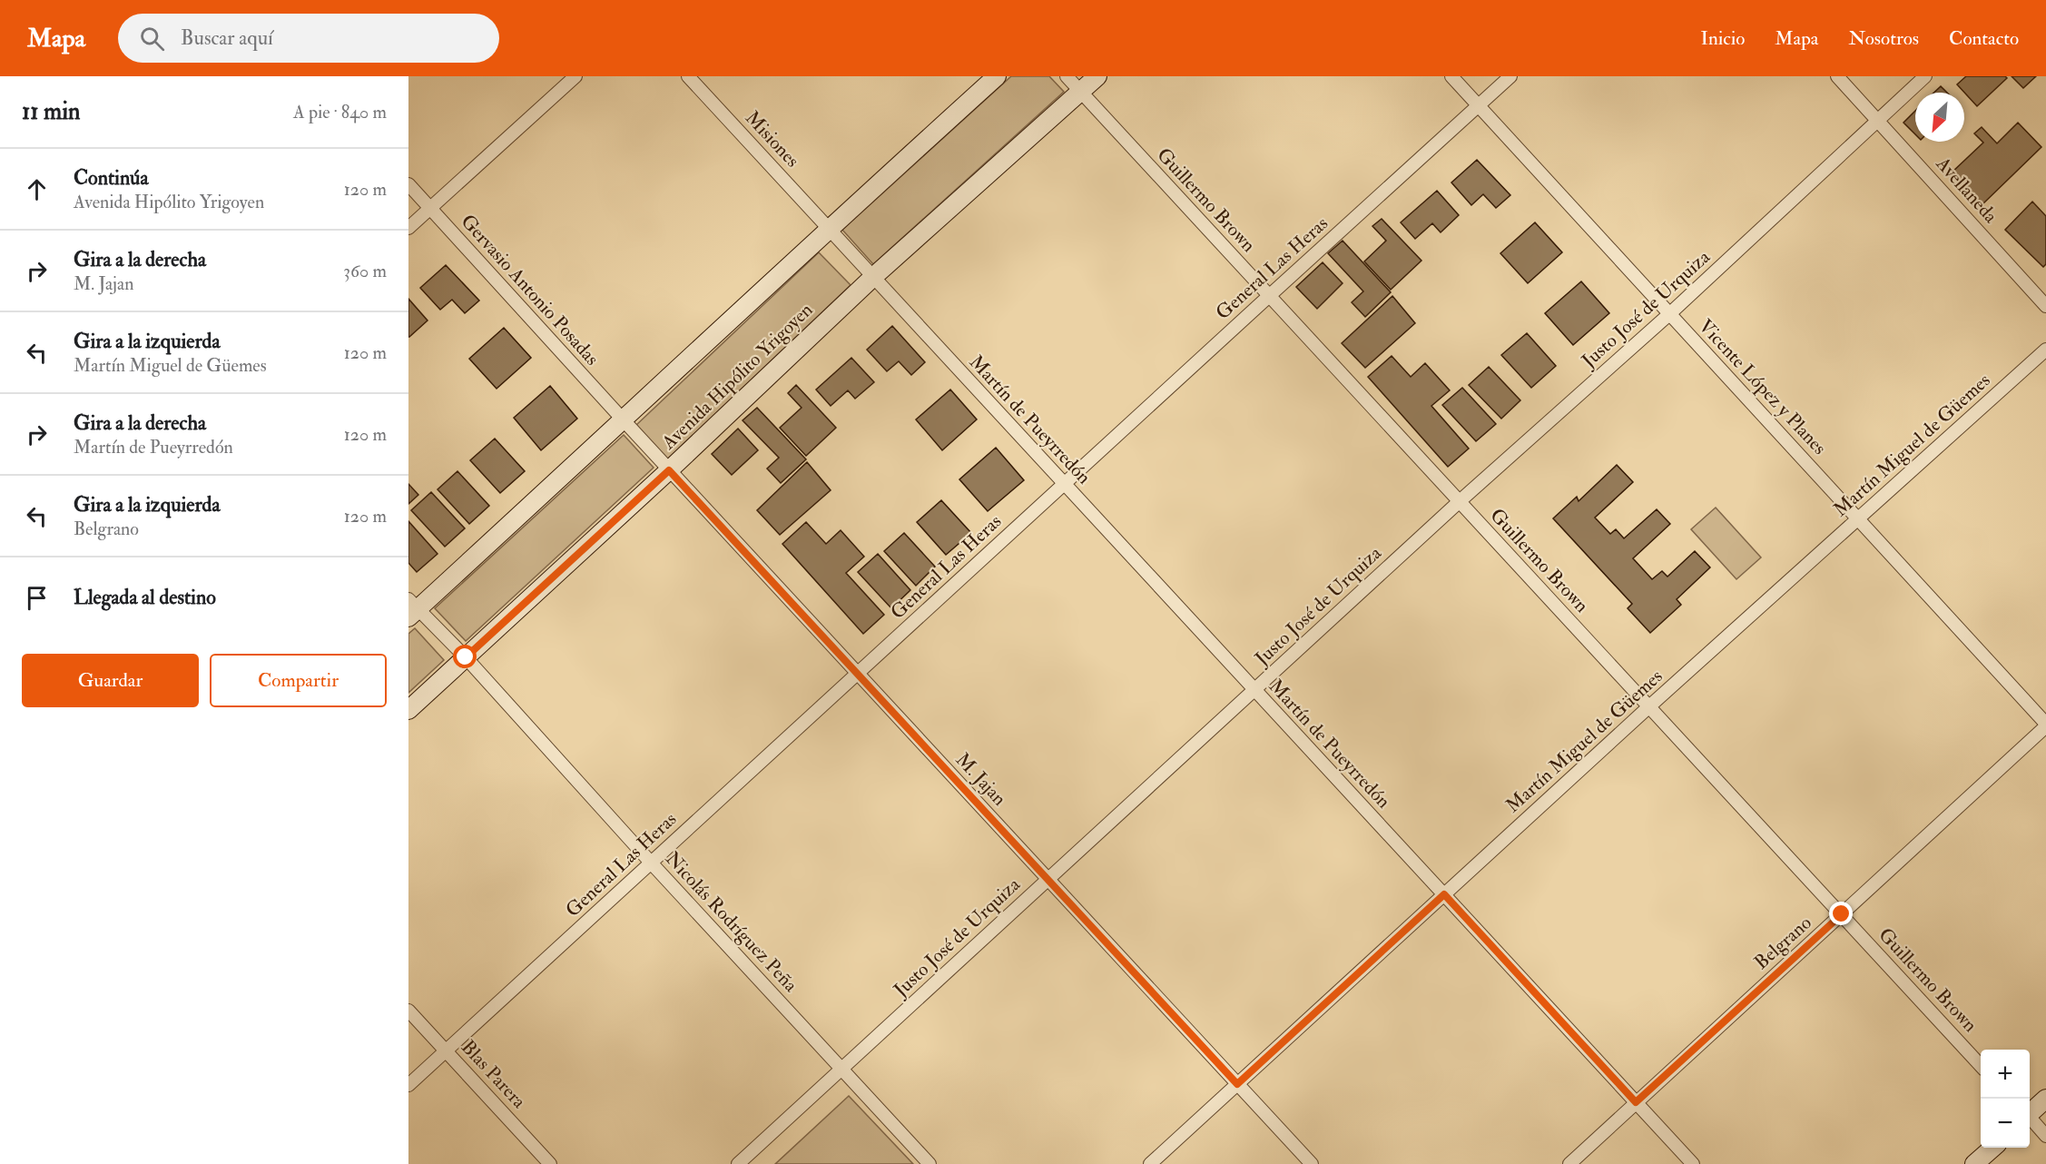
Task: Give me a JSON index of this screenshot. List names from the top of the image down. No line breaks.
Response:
{"streets":{"main road":["Avenida Hipólito Yrigoyen"],"street":["Misiones","Avellaneda","Guillermo Brown","General Las Heras","Gervasio Antonio Posadas","Justo José de Urquiza","Vicente López y Planes","Martín de Pueyrredón","Martín Miguel de Güemes","M. Jajan","Nicolás Rodríguez Peña","Belgrano","Blas Parera"]},"crossings":[["Misiones","Martín de Pueyrredón"],["Avellaneda","Justo José de Urquiza"],["Guillermo Brown","General Las Heras"],["Guillermo Brown","Justo José de Urquiza"],["Guillermo Brown","Avenida Hipólito Yrigoyen"],["Guillermo Brown","Martín Miguel de Güemes"],["Guillermo Brown","Belgrano"],["General Las Heras","Vicente López y Planes"],["General Las Heras","Martín de Pueyrredón"],["General Las Heras","M. Jajan"],["General Las Heras","Nicolás Rodríguez Peña"],["General Las Heras","Blas Parera"],["Gervasio Antonio Posadas","M. Jajan"],["Justo José de Urquiza","Vicente López y Planes"],["Justo José de Urquiza","Martín de Pueyrredón"],["Justo José de Urquiza","M. Jajan"],["Justo José de Urquiza","Nicolás Rodríguez Peña"],["Avenida Hipólito Yrigoyen","Martín de Pueyrredón"],["Avenida Hipólito Yrigoyen","M. Jajan"],["Avenida Hipólito Yrigoyen","Nicolás Rodríguez Peña"],["Vicente López y Planes","Martín Miguel de Güemes"],["Vicente López y Planes","Belgrano"],["Martín de Pueyrredón","Martín Miguel de Güemes"],["Martín de Pueyrredón","Belgrano"],["Martín Miguel de Güemes","M. Jajan"]],"north":"bottom left","page":{"header":"Mapa","search":"Buscar aquí","nav":["Inicio","Mapa","Nosotros","Contacto"],"heading":["11 min","A pie · 840 m"],"list":[["Continúa","Avenida Hipólito Yrigoyen","120 m"],["Gira a la derecha","M. Jajan","360 m"],["Gira a la izquierda","Martín Miguel de Güemes","120 m"],["Gira a la derecha","Martín de Pueyrredón","120 m"],["Gira a la izquierda","Belgrano","120 m"],"Llegada al destino"],"buttons":["Guardar","Compartir"],"map_buttons":["+","−"]}}
